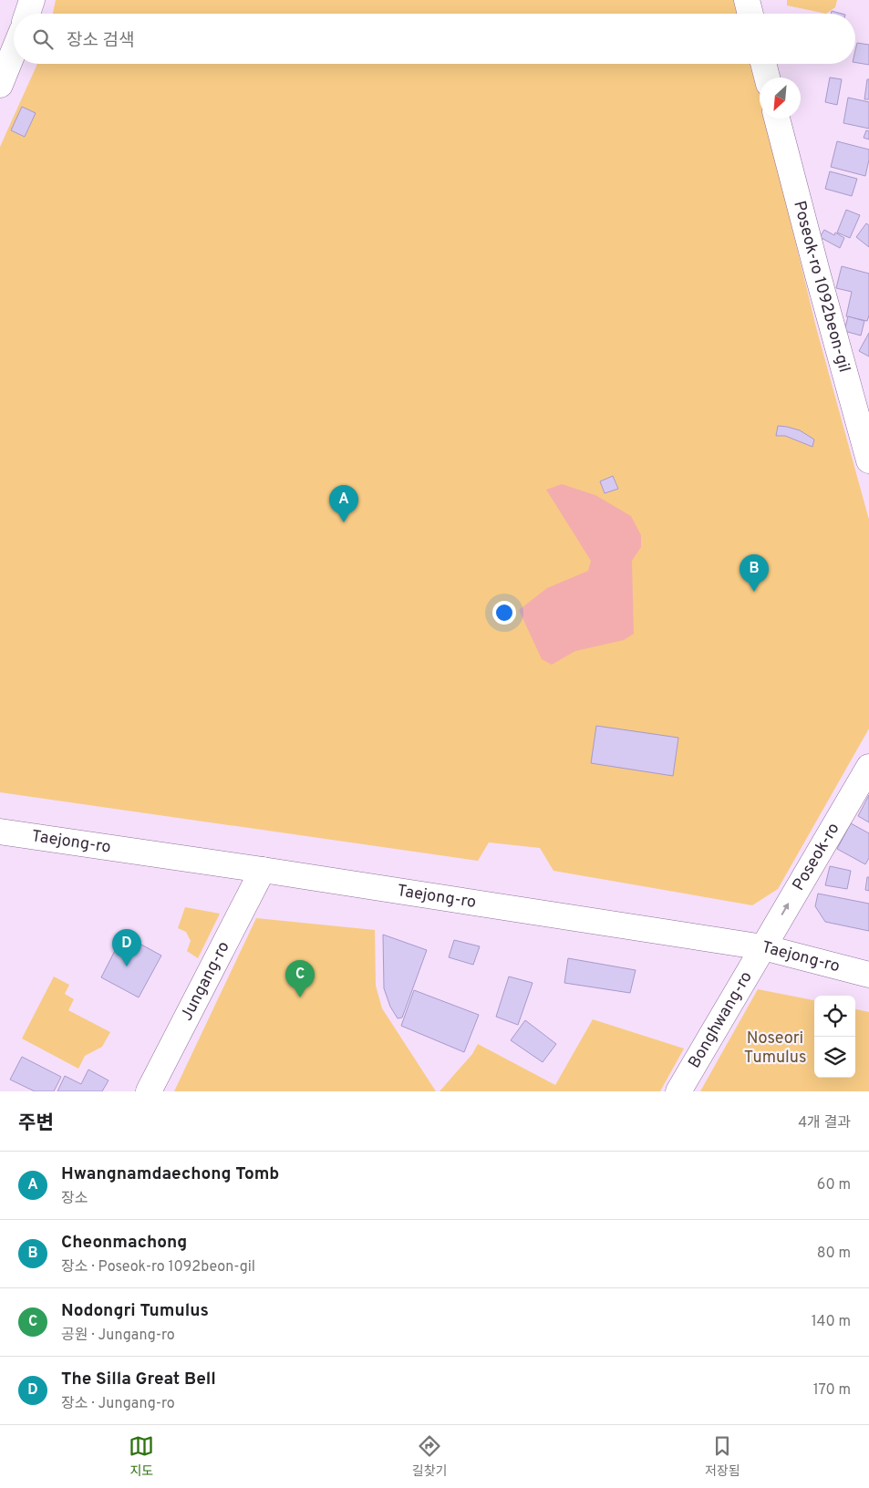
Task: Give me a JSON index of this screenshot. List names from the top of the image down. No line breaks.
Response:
{"streets":{"main road":["Poseok-ro 1092beon-gil","Taejong-ro","Poseok-ro","Jungang-ro","Bonghwang-ro"]},"crossings":[["Taejong-ro","Poseok-ro"],["Taejong-ro","Jungang-ro"],["Taejong-ro","Bonghwang-ro"],["Poseok-ro","Bonghwang-ro"]],"one_way":["Poseok-ro"],"parks":["Noseori Tumulus"],"north":"bottom left","page":{"search":"장소 검색","pins":["A","B","D","C"],"heading":["주변","4개 결과"],"list":[{"mark":"A","name":"Hwangnamdaechong Tomb","note":"장소","value":"60 m"},{"mark":"B","name":"Cheonmachong","note":"장소 · Poseok-ro 1092beon-gil","value":"80 m"},{"mark":"C","name":"Nodongri Tumulus","note":"공원 · Jungang-ro","value":"140 m"},{"mark":"D","name":"The Silla Great Bell","note":"장소 · Jungang-ro","value":"170 m"}],"nav":["지도","길찾기","저장됨"]}}
